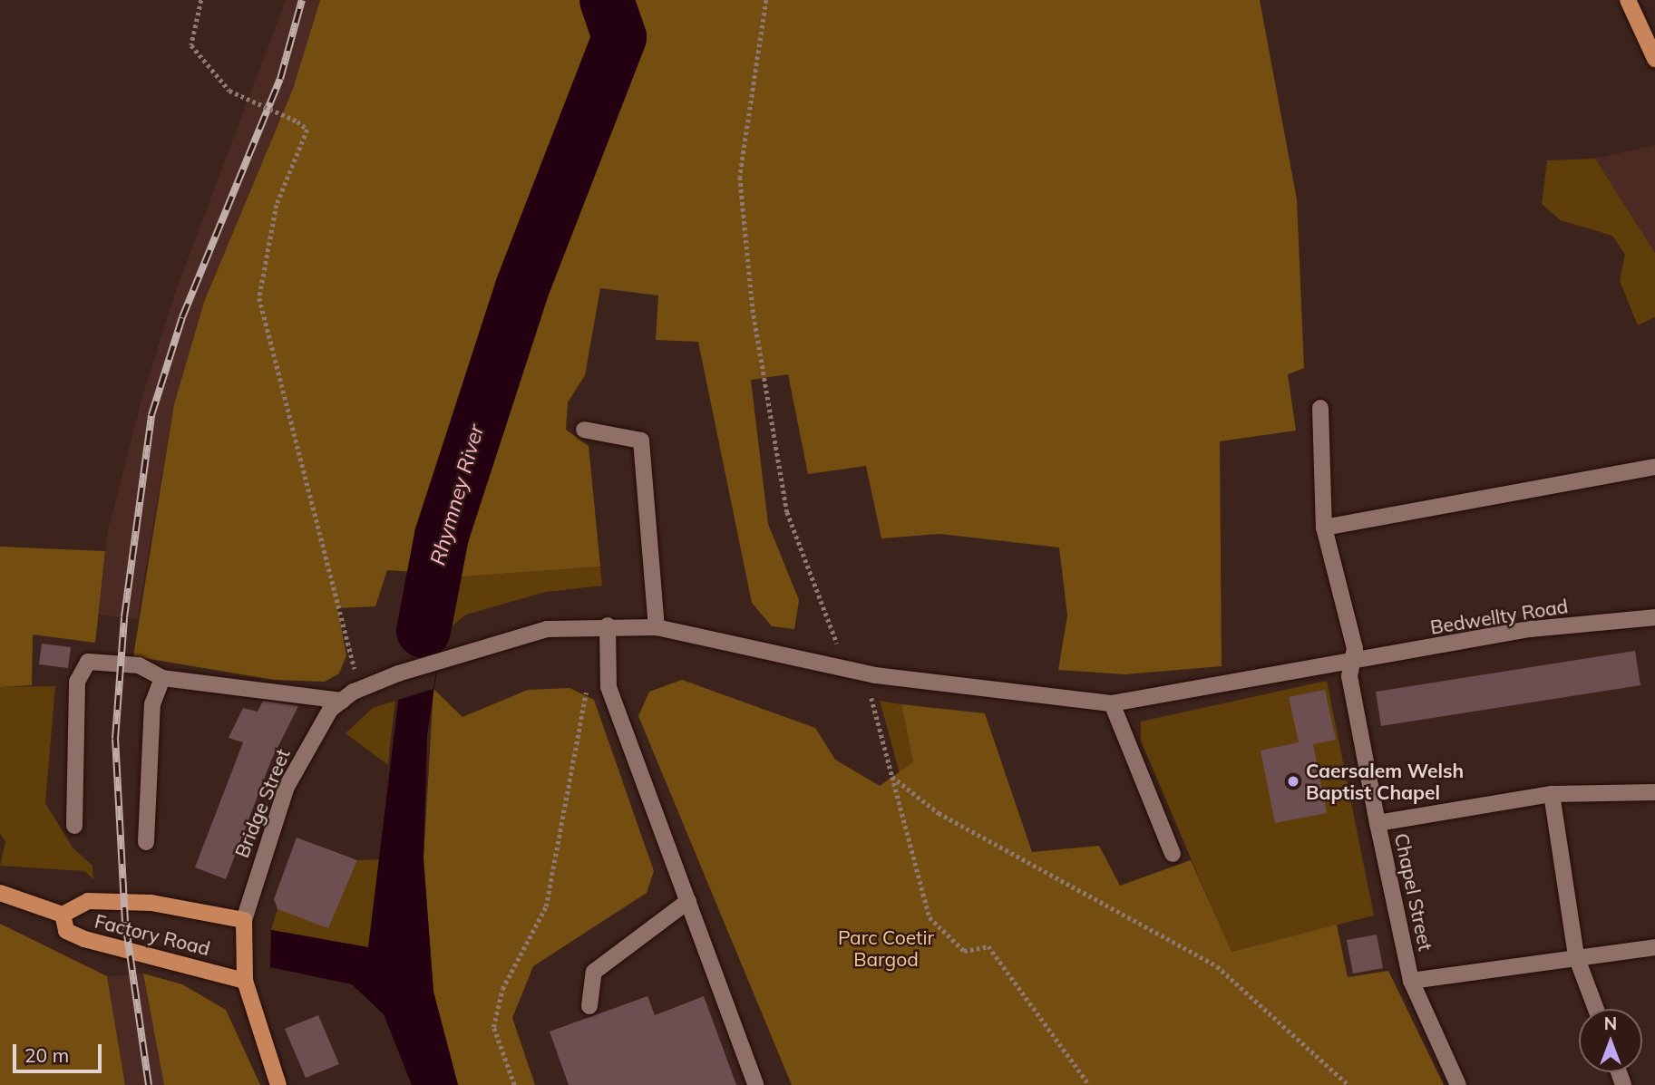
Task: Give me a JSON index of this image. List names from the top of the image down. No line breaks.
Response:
{"streets":{"main road":["Factory Road"],"street":["Bedwellty Road","Bridge Street","Chapel Street"]},"crossings":[["Bedwellty Road","Bridge Street"],["Bedwellty Road","Chapel Street"],["Bridge Street","Factory Road"]],"water":["Rhymney River"],"parks":["Parc Coetir Bargod"],"places":["Caersalem Welsh Baptist Chapel"],"scale_bar":"20 m","north":"top"}
